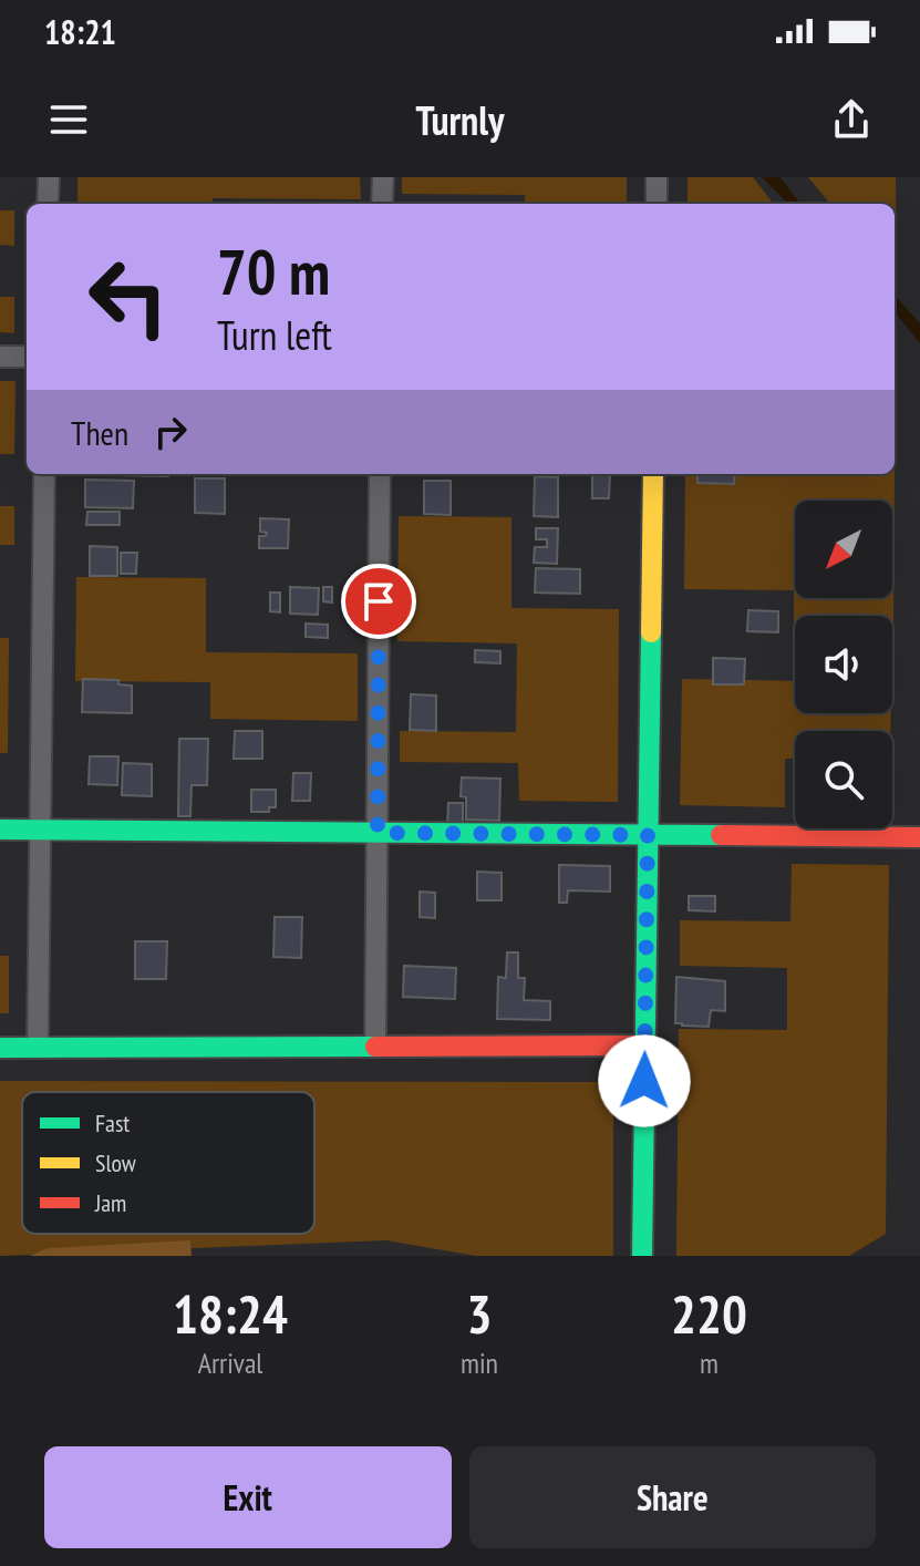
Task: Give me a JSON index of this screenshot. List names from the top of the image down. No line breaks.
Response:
{"legend":["Fast","Slow","Jam"],"north":"bottom left","page":{"status":"18:21","header":"Turnly","turn":["70 m","Turn left"],"then":"Then","eta":["18:24","Arrival","3","min","220","m"],"buttons":["Exit","Share"]}}
